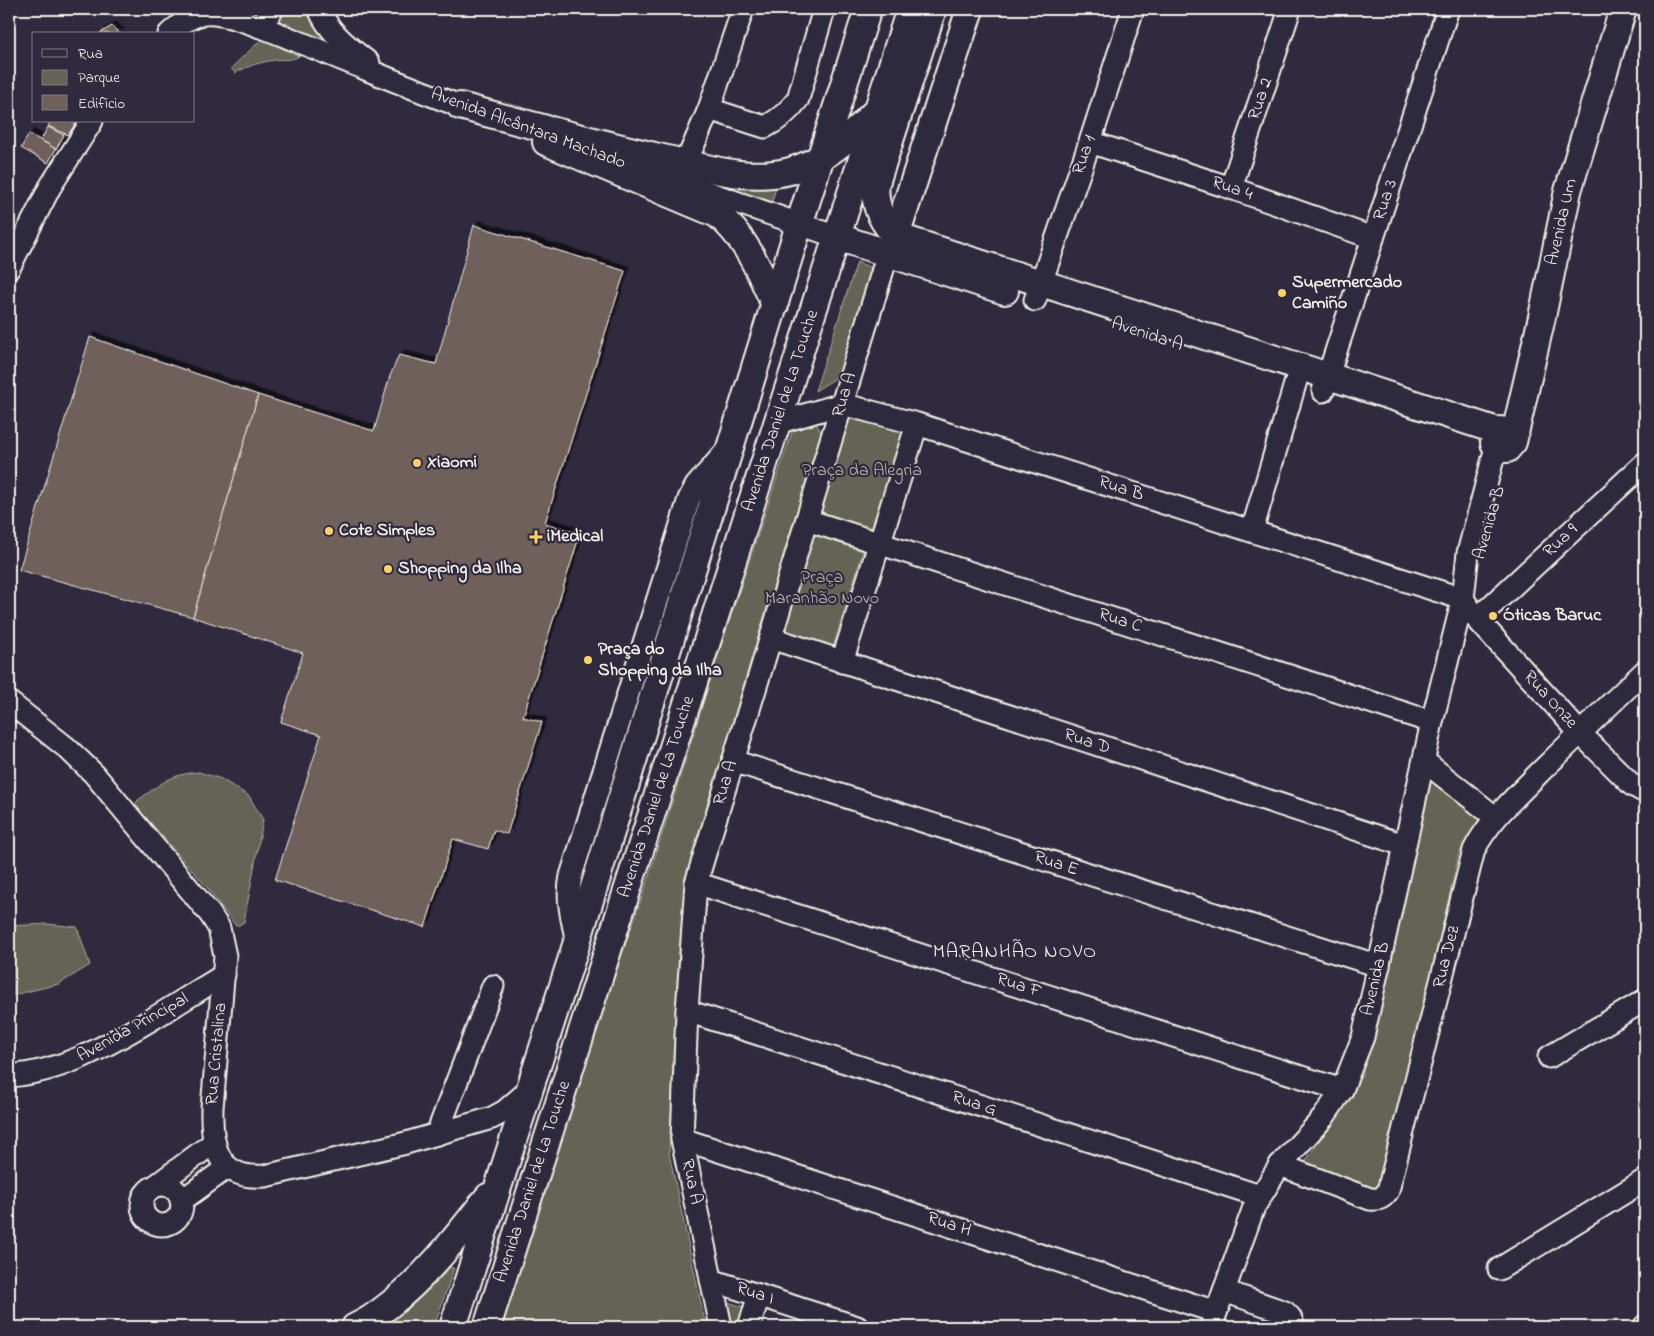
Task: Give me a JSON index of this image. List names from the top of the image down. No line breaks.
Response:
{"streets":{"main road":["Avenida Um","Avenida A","Rua A","Avenida Daniel de La Touche"],"street":["Rua 2","Avenida Alcântara Machado","Rua 1","Rua 4","Rua 3","Rua B","Avenida B","Rua 9","Rua C","Rua Onze","Rua D","Rua E","Rua Dez","Rua F","Avenida Principal","Rua Cristalina","Rua G","Rua H","Rua I"]},"crossings":[["Rua 2","Rua 4"],["Avenida Alcântara Machado","Avenida A"],["Avenida Alcântara Machado","Avenida Daniel de La Touche"],["Rua 1","Rua 4"],["Rua 1","Avenida A"],["Rua 4","Rua 3"],["Rua 3","Avenida A"],["Avenida Um","Avenida A"],["Avenida Um","Avenida B"],["Avenida A","Rua A"],["Avenida A","Avenida Daniel de La Touche"],["Avenida A","Avenida B"],["Rua A","Rua B"],["Rua A","Rua C"],["Rua A","Rua D"],["Rua A","Rua E"],["Rua A","Rua F"],["Rua A","Rua G"],["Rua A","Rua H"],["Rua A","Rua I"],["Rua B","Avenida B"],["Rua B","Rua Onze"],["Avenida B","Rua C"],["Avenida B","Rua Onze"],["Avenida B","Rua D"],["Avenida B","Rua E"],["Avenida B","Rua Dez"],["Avenida B","Rua F"],["Avenida B","Rua G"],["Avenida B","Rua H"],["Rua 9","Rua Onze"],["Rua Onze","Rua Dez"],["Avenida Principal","Rua Cristalina"]],"districts":["MARANHÃO NOVO"],"parks":["Praça da Alegria","Praça Maranhão Novo"],"places":{"other":["Supermercado Camiño","Xiaomi","Cote Simples","Shopping da Ilha","Óticas Baruc","Praça do Shopping da Ilha"],"health":["iMedical"]},"legend":["Rua","Parque","Edifício"]}
